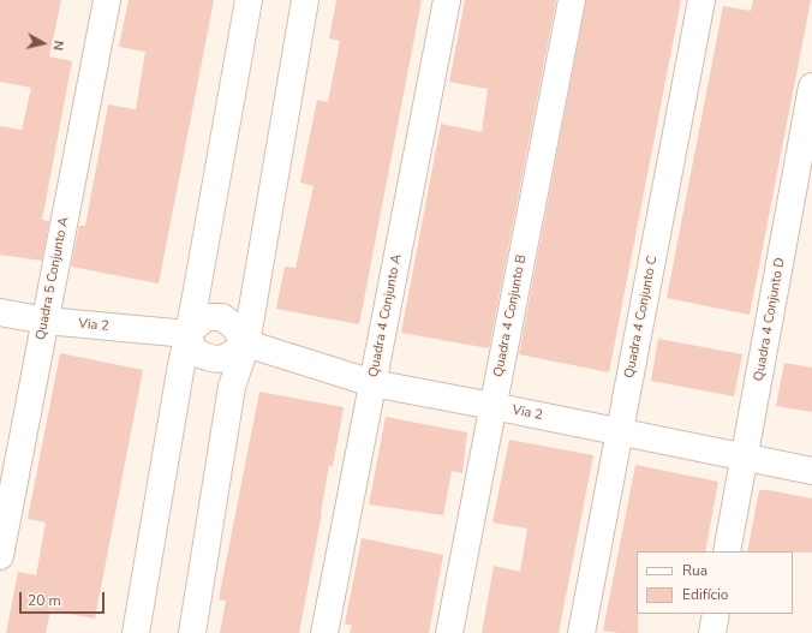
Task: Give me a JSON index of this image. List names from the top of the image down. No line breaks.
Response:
{"streets":{"street":["Quadra 5 Conjunto A","Quadra 4 Conjunto A","Quadra 4 Conjunto B","Quadra 4 Conjunto C","Quadra 4 Conjunto D","Via 2"]},"crossings":[["Quadra 5 Conjunto A","Via 2"],["Quadra 4 Conjunto A","Via 2"],["Quadra 4 Conjunto B","Via 2"],["Quadra 4 Conjunto C","Via 2"],["Quadra 4 Conjunto D","Via 2"]],"legend":["Rua","Edifício"],"scale_bar":"20 m","north":"right"}
